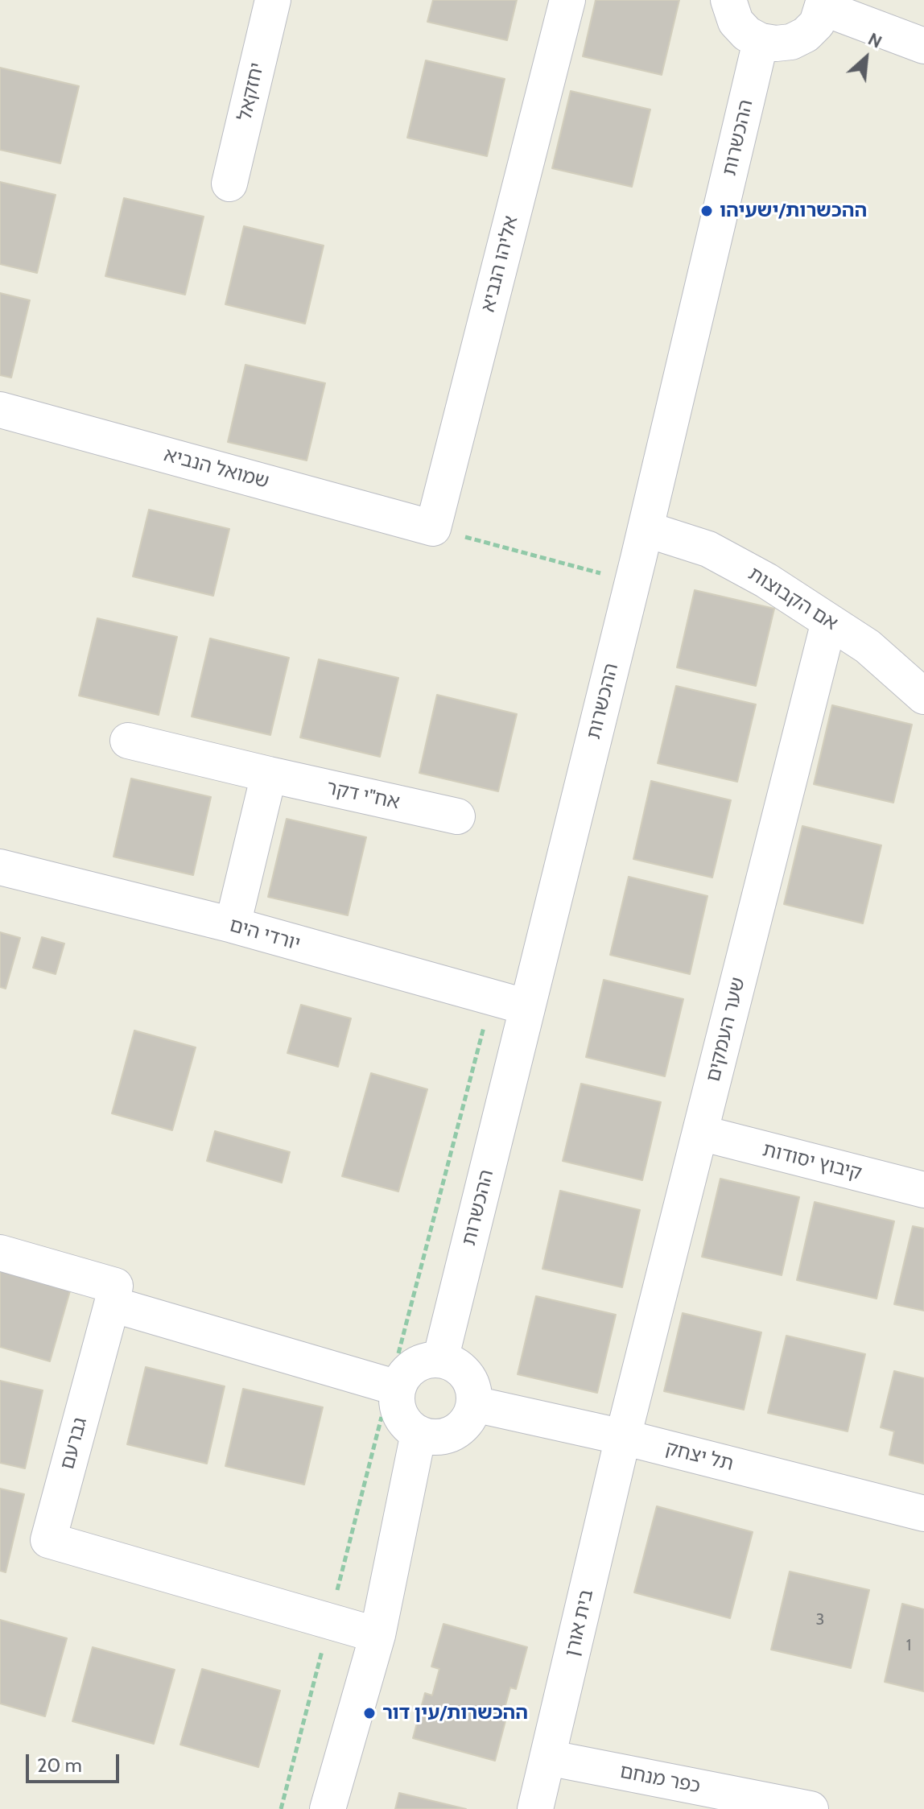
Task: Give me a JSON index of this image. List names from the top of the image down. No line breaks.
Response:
{"streets":{"street":["יחזקאל","ההכשרות","אליהו הנביא","שמואל הנביא","אם הקבוצות","אח\"י דקר","יורדי הים","שער העמקים","קיבוץ יסודות","גברעם","תל יצחק","בית אורן","כפר מנחם"]},"crossings":[["ההכשרות","אם הקבוצות"],["ההכשרות","יורדי הים"],["ההכשרות","תל יצחק"],["אליהו הנביא","שמואל הנביא"],["אם הקבוצות","שער העמקים"],["שער העמקים","קיבוץ יסודות"],["שער העמקים","תל יצחק"],["שער העמקים","בית אורן"],["תל יצחק","בית אורן"],["בית אורן","כפר מנחם"]],"places":["ההכשרות/ישעיהו","ההכשרות/עין דור"],"house_numbers":["3","1"],"scale_bar":"20 m","north":"top right"}
